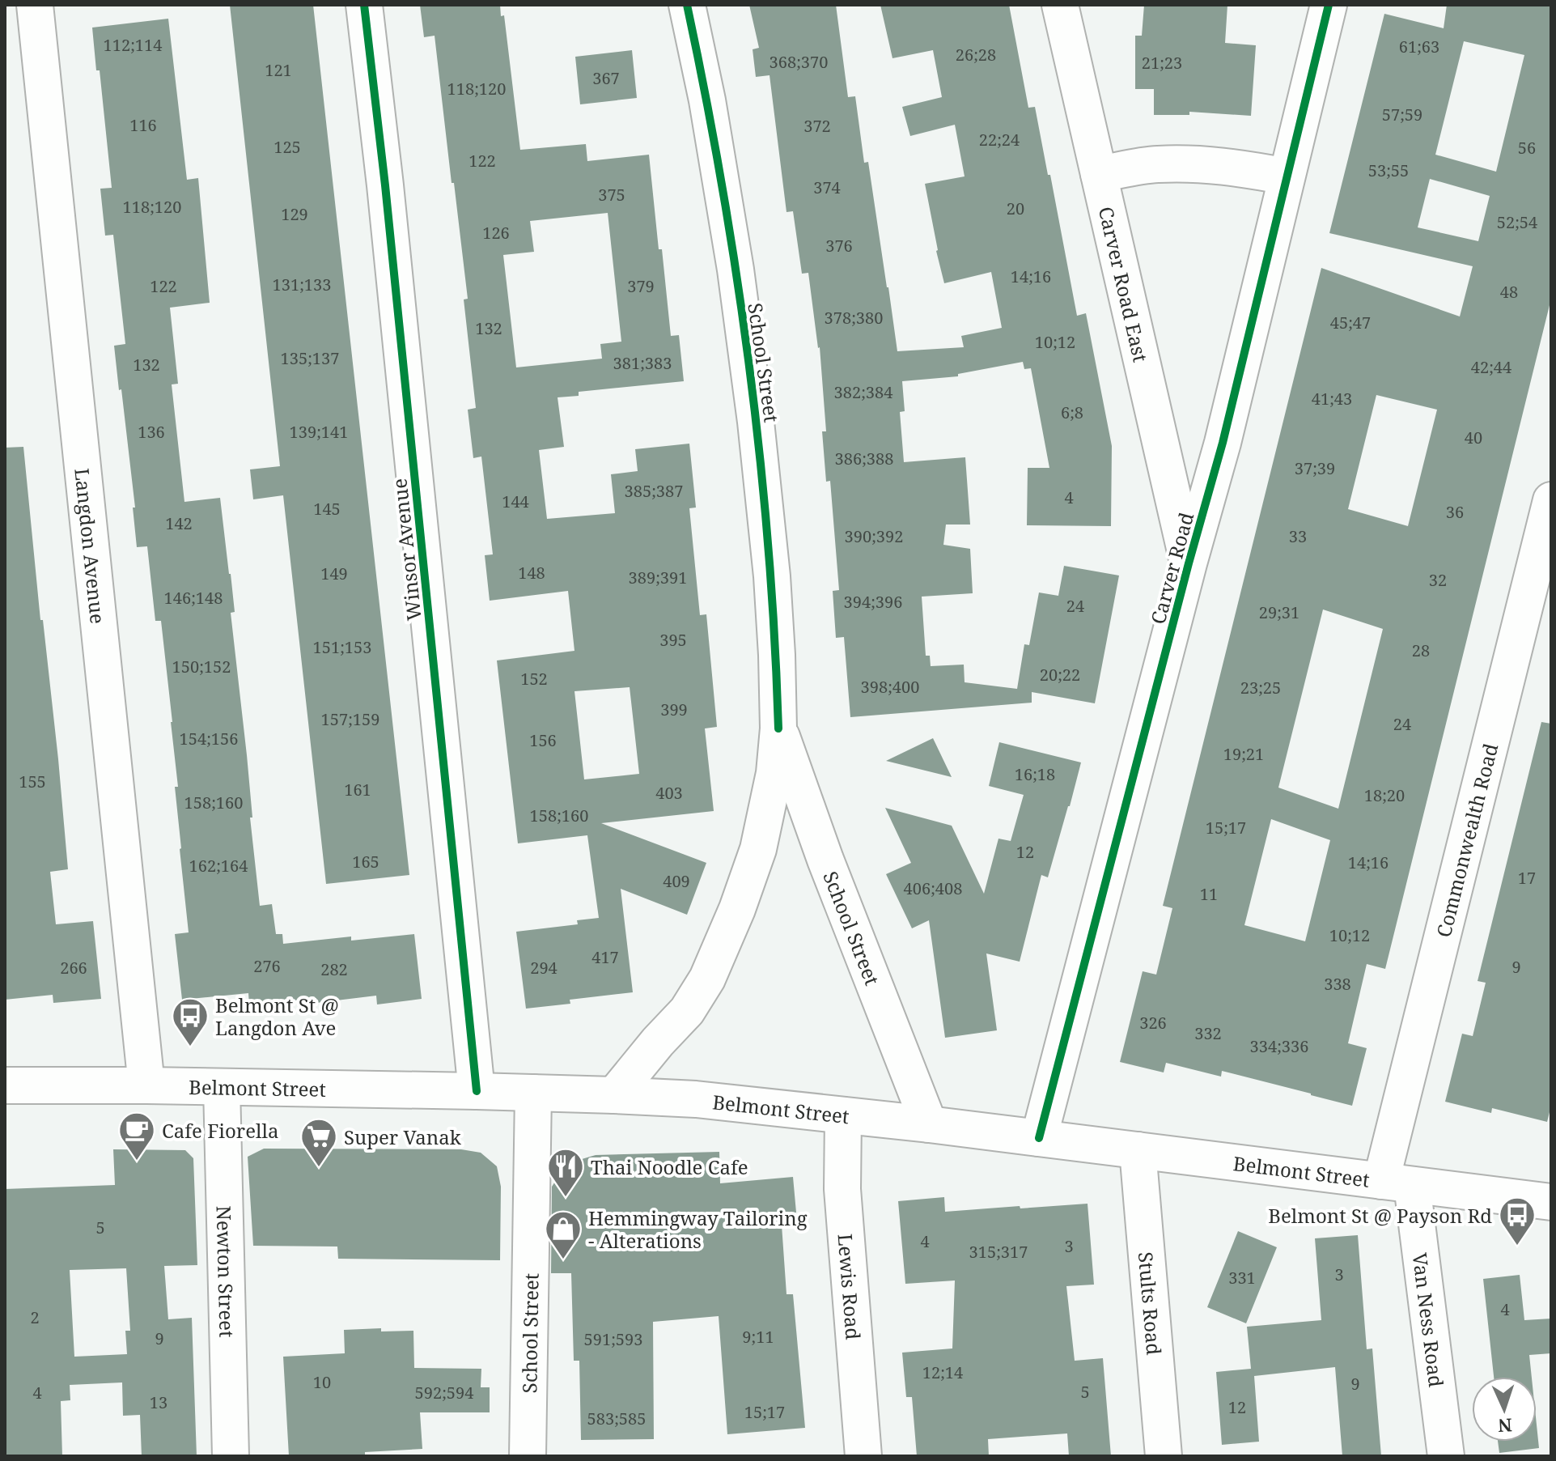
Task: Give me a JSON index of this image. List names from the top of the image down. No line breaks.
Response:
{"streets":{"street":["Carver Road East","School Street","Langdon Avenue","Winsor Avenue","Carver Road","Commonwealth Road","Belmont Street","Newton Street","Lewis Road","Stults Road","Van Ness Road"]},"crossings":[["Carver Road East","Carver Road"],["School Street","Belmont Street"],["Langdon Avenue","Belmont Street"],["Winsor Avenue","Belmont Street"],["Carver Road","Belmont Street"],["Commonwealth Road","Belmont Street"],["Commonwealth Road","Van Ness Road"],["Belmont Street","Newton Street"],["Belmont Street","Lewis Road"],["Belmont Street","Stults Road"],["Belmont Street","Van Ness Road"]],"places":{"bus stop":["Belmont St @ Langdon Ave","Belmont St @ Payson Rd"],"cafe":["Cafe Fiorella"],"supermarket":["Super Vanak"],"restaurant":["Thai Noodle Cafe"],"shop":["Hemmingway Tailoring - Alterations"]},"house_numbers":["112;114","61;63","26;28","368;370","21;23","121","367","118;120","57;59","116","372","22;24","125","56","122","53;55","374","375","118;120","20","129","52;54","126","376","14;16","131;133","122","379","48","378;380","45;47","132","10;12","135;137","381;383","132","42;44","382;384","41;43","6;8","136","139;141","40","386;388","37;39","385;387","4","144","145","36","142","390;392","33","148","149","389;391","32","146;148","394;396","24","29;31","395","151;153","28","150;152","20;22","152","398;400","23;25","399","157;159","24","154;156","156","19;21","16;18","155","161","403","18;20","158;160","158;160","15;17","12","165","14;16","162;164","17","409","406;408","11","10;12","417","276","9","266","294","282","338","326","332","334;336","5","4","3","315;317","3","331","4","2","9;11","9","591;593","12;14","10","9","5","4","592;594","13","12","15;17","583;585"],"north":"bottom"}
